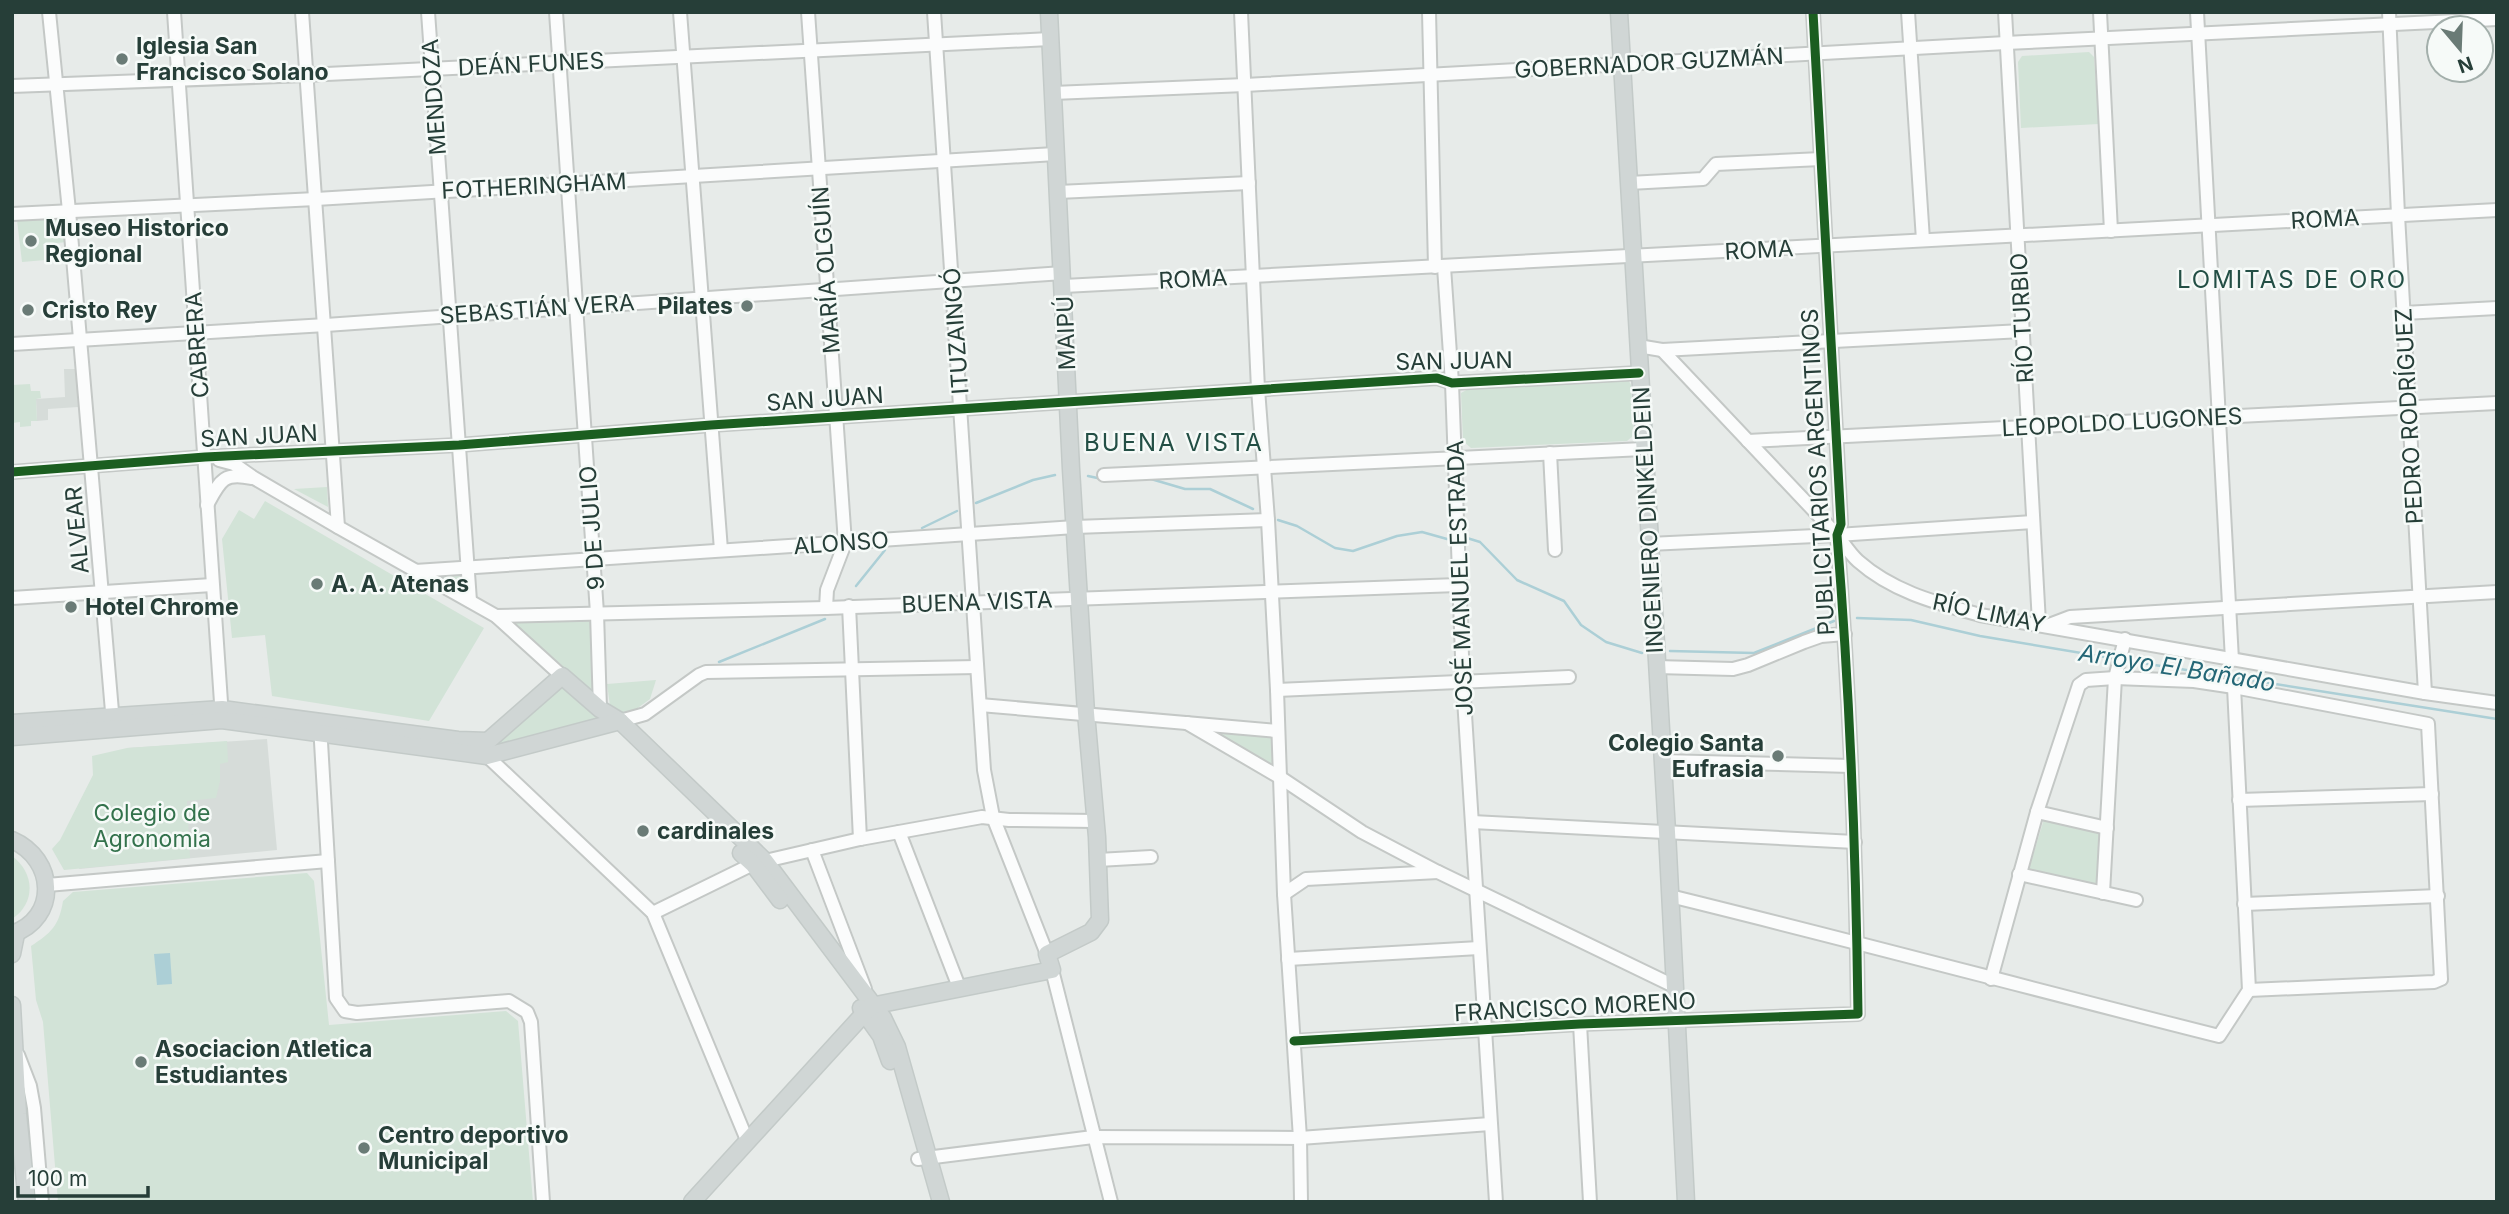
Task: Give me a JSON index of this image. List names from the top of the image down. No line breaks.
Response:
{"streets":{"main road":["MAIPÚ","INGENIERO DINKELDEIN"],"street":["GOBERNADOR GUZMÁN","DEÁN FUNES","MENDOZA","FOTHERINGHAM","ROMA","MARÍA OLGUÍN","SEBASTIÁN VERA","RÍO TURBIO","ITUZAINGÓ","CABRERA","SAN JUAN","PEDRO RODRÍGUEZ","LEOPOLDO LUGONES","PUBLICITARIOS ARGENTINOS","9 DE JULIO","ALVEAR","ALONSO","JOSÉ MANUEL ESTRADA","BUENA VISTA","RÍO LIMAY","FRANCISCO MORENO"]},"crossings":[["GOBERNADOR GUZMÁN","RÍO TURBIO"],["GOBERNADOR GUZMÁN","MAIPÚ"],["GOBERNADOR GUZMÁN","PEDRO RODRÍGUEZ"],["GOBERNADOR GUZMÁN","PUBLICITARIOS ARGENTINOS"],["GOBERNADOR GUZMÁN","INGENIERO DINKELDEIN"],["GOBERNADOR GUZMÁN","JOSÉ MANUEL ESTRADA"],["DEÁN FUNES","MENDOZA"],["DEÁN FUNES","MARÍA OLGUÍN"],["DEÁN FUNES","ITUZAINGÓ"],["DEÁN FUNES","MAIPÚ"],["DEÁN FUNES","CABRERA"],["DEÁN FUNES","9 DE JULIO"],["DEÁN FUNES","ALVEAR"],["MENDOZA","FOTHERINGHAM"],["MENDOZA","SEBASTIÁN VERA"],["MENDOZA","SAN JUAN"],["MENDOZA","ALONSO"],["FOTHERINGHAM","MARÍA OLGUÍN"],["FOTHERINGHAM","ITUZAINGÓ"],["FOTHERINGHAM","MAIPÚ"],["FOTHERINGHAM","CABRERA"],["FOTHERINGHAM","9 DE JULIO"],["FOTHERINGHAM","ALVEAR"],["ROMA","SEBASTIÁN VERA"],["ROMA","RÍO TURBIO"],["ROMA","MAIPÚ"],["ROMA","PEDRO RODRÍGUEZ"],["ROMA","PUBLICITARIOS ARGENTINOS"],["ROMA","INGENIERO DINKELDEIN"],["ROMA","JOSÉ MANUEL ESTRADA"],["MARÍA OLGUÍN","SEBASTIÁN VERA"],["MARÍA OLGUÍN","SAN JUAN"],["MARÍA OLGUÍN","ALONSO"],["MARÍA OLGUÍN","BUENA VISTA"],["SEBASTIÁN VERA","ITUZAINGÓ"],["SEBASTIÁN VERA","MAIPÚ"],["SEBASTIÁN VERA","CABRERA"],["SEBASTIÁN VERA","9 DE JULIO"],["SEBASTIÁN VERA","ALVEAR"],["RÍO TURBIO","LEOPOLDO LUGONES"],["RÍO TURBIO","RÍO LIMAY"],["ITUZAINGÓ","MAIPÚ"],["ITUZAINGÓ","SAN JUAN"],["ITUZAINGÓ","ALONSO"],["ITUZAINGÓ","BUENA VISTA"],["MAIPÚ","SAN JUAN"],["MAIPÚ","ALONSO"],["MAIPÚ","BUENA VISTA"],["CABRERA","SAN JUAN"],["SAN JUAN","INGENIERO DINKELDEIN"],["SAN JUAN","9 DE JULIO"],["SAN JUAN","ALVEAR"],["SAN JUAN","JOSÉ MANUEL ESTRADA"],["PEDRO RODRÍGUEZ","LEOPOLDO LUGONES"],["PEDRO RODRÍGUEZ","RÍO LIMAY"],["LEOPOLDO LUGONES","PUBLICITARIOS ARGENTINOS"],["LEOPOLDO LUGONES","RÍO LIMAY"],["PUBLICITARIOS ARGENTINOS","RÍO LIMAY"],["PUBLICITARIOS ARGENTINOS","FRANCISCO MORENO"],["INGENIERO DINKELDEIN","FRANCISCO MORENO"],["9 DE JULIO","ALONSO"],["9 DE JULIO","BUENA VISTA"],["JOSÉ MANUEL ESTRADA","BUENA VISTA"],["JOSÉ MANUEL ESTRADA","FRANCISCO MORENO"]],"districts":["LOMITAS DE ORO","BUENA VISTA"],"water":["Arroyo El Bañado"],"parks":["Colegio de Agronomia"],"places":["Iglesia San Francisco Solano","Museo Historico Regional","Pilates","Cristo Rey","A. A. Atenas","Hotel Chrome","Colegio Santa Eufrasia","cardinales","Asociacion Atletica Estudiantes","Centro deportivo Municipal"],"scale_bar":"100 m","north":"bottom"}
